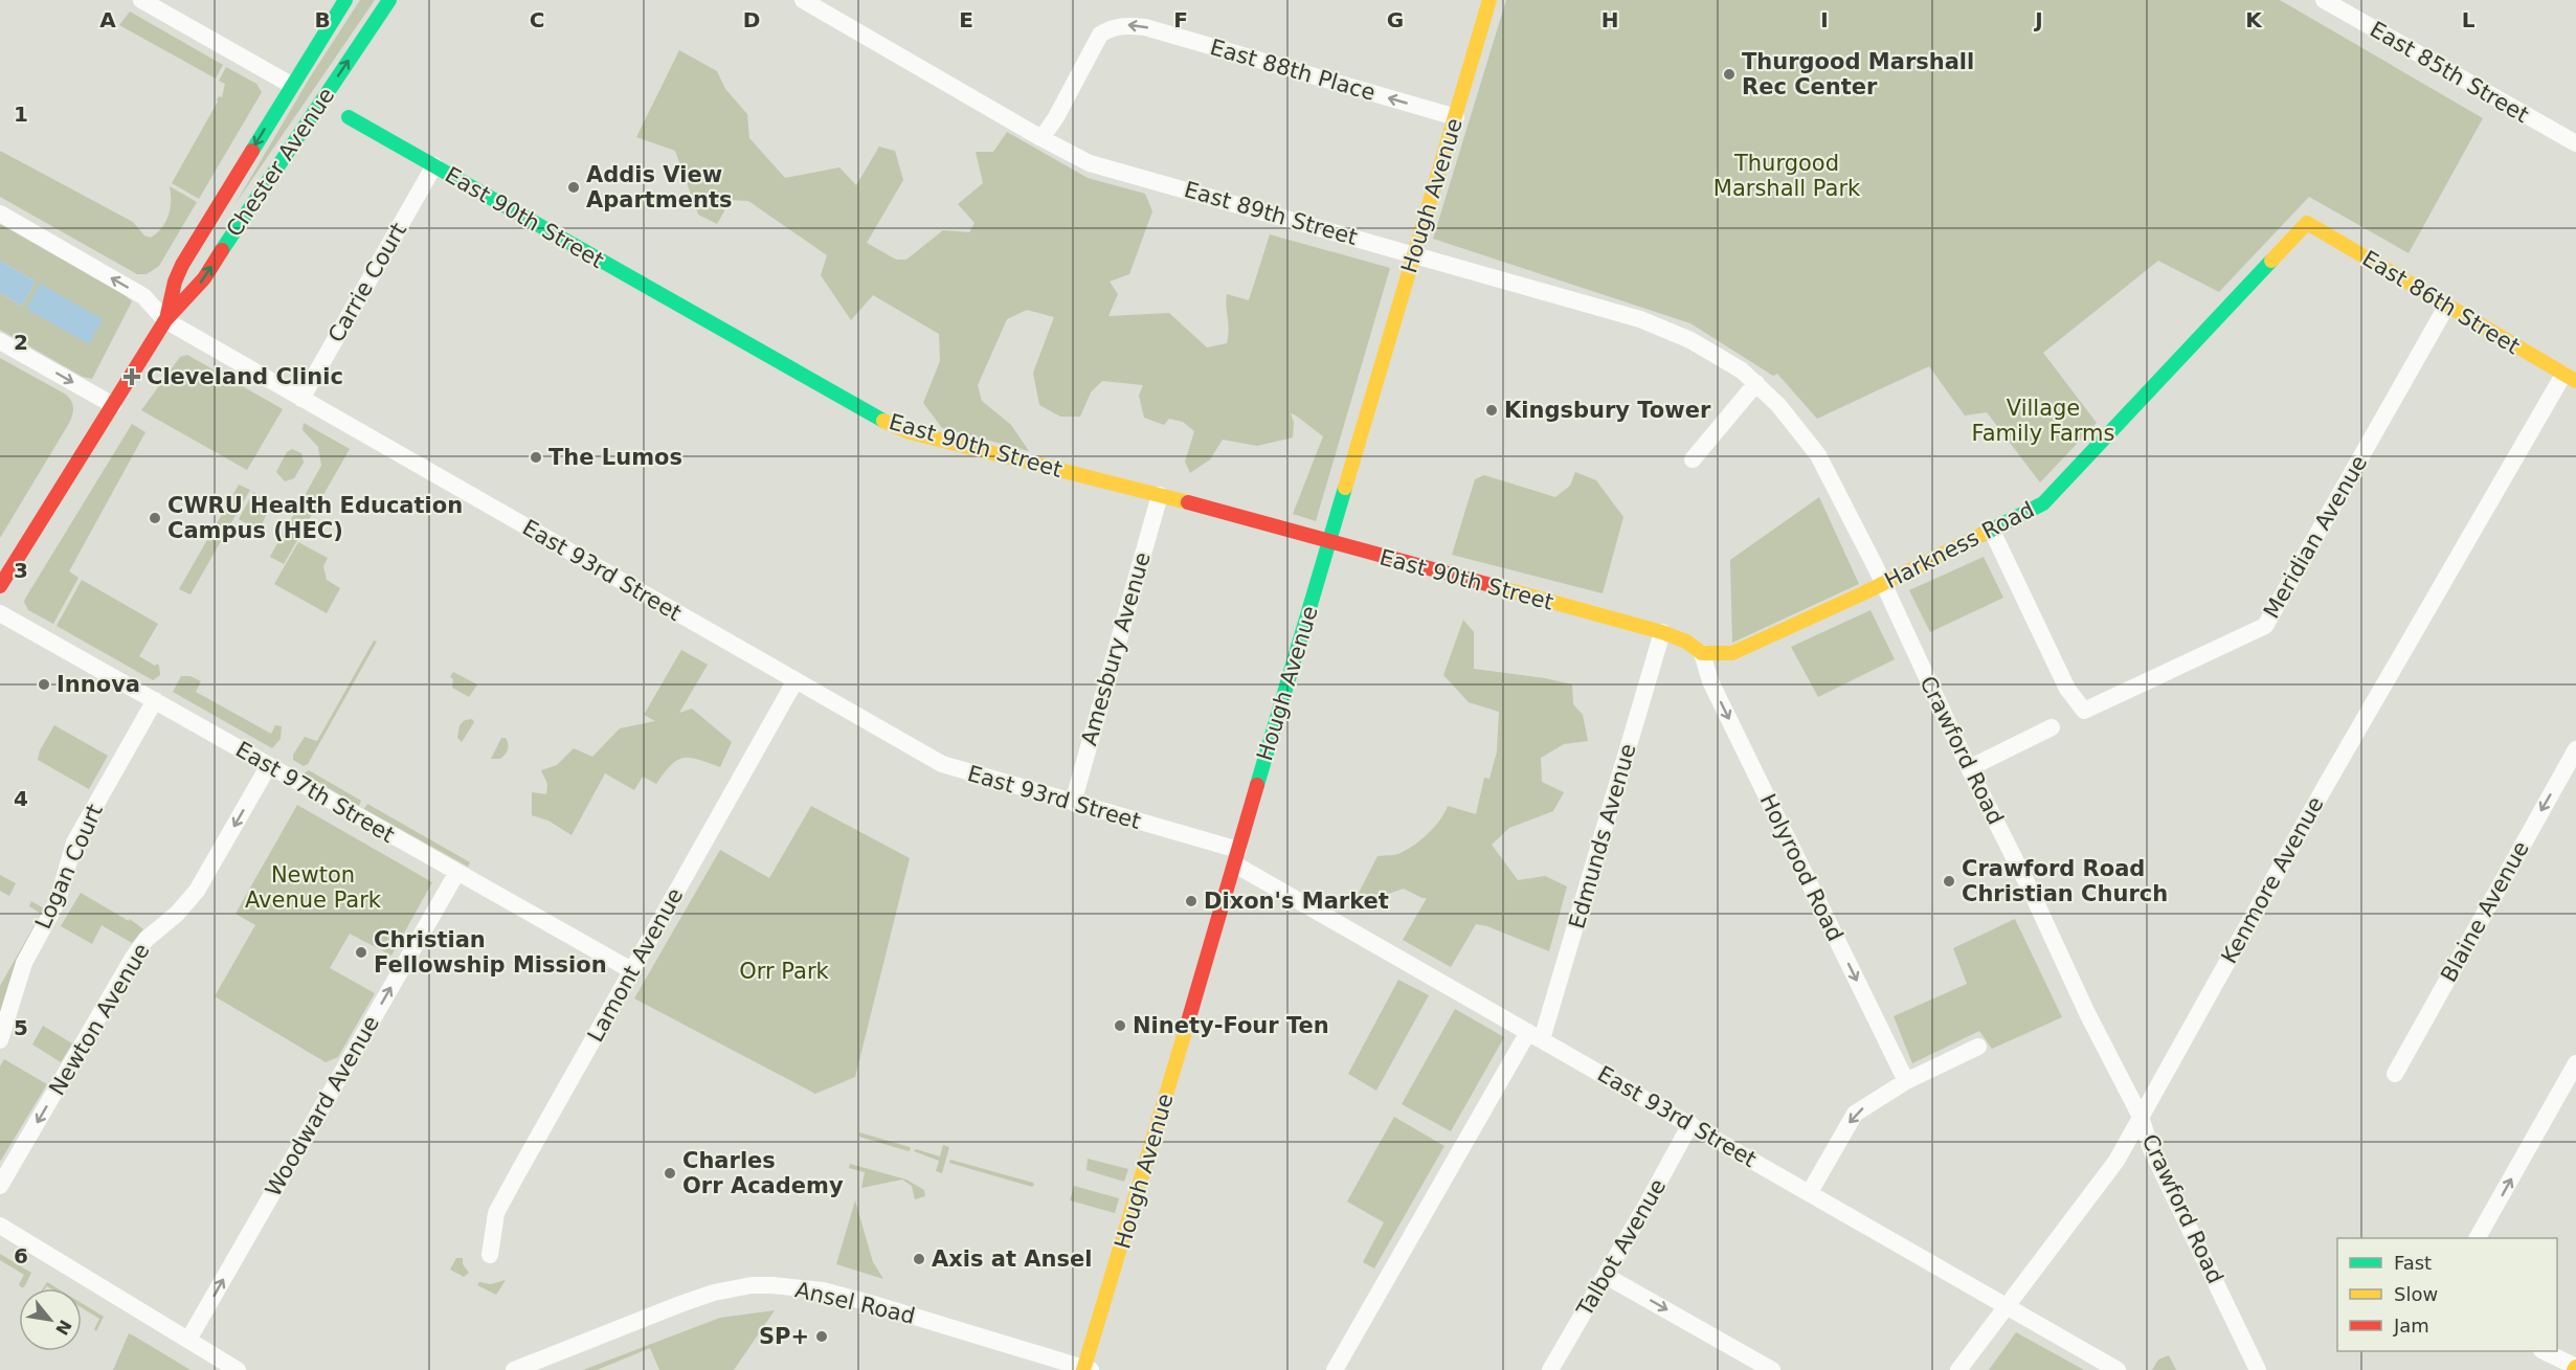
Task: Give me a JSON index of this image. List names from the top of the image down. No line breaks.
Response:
{"streets":{"street":["East 88th Place","East 85th Street","Chester Avenue","Hough Avenue","East 89th Street","East 90th Street","Carrie Court","East 86th Street","Meridian Avenue","Harkness Road","East 93rd Street","Amesbury Avenue","Crawford Road","East 97th Street","Edmunds Avenue","Logan Court","Holyrood Road","Kenmore Avenue","Blaine Avenue","Lamont Avenue","Newton Avenue","Woodward Avenue","Talbot Avenue","Ansel Road"]},"crossings":[["East 88th Place","Hough Avenue"],["East 88th Place","East 89th Street"],["Chester Avenue","East 93rd Street"],["Hough Avenue","East 89th Street"],["Hough Avenue","East 90th Street"],["Hough Avenue","East 93rd Street"],["Hough Avenue","Ansel Road"],["East 89th Street","Crawford Road"],["East 90th Street","Carrie Court"],["East 90th Street","Amesbury Avenue"],["East 90th Street","Edmunds Avenue"],["Carrie Court","East 93rd Street"],["East 86th Street","Meridian Avenue"],["East 86th Street","Harkness Road"],["East 86th Street","Kenmore Avenue"],["Meridian Avenue","Harkness Road"],["Harkness Road","Crawford Road"],["Harkness Road","Holyrood Road"],["East 93rd Street","Amesbury Avenue"],["East 93rd Street","Edmunds Avenue"],["East 93rd Street","Kenmore Avenue"],["East 93rd Street","Lamont Avenue"],["East 93rd Street","Talbot Avenue"],["Crawford Road","Kenmore Avenue"],["East 97th Street","Logan Court"],["East 97th Street","Lamont Avenue"],["East 97th Street","Newton Avenue"],["East 97th Street","Woodward Avenue"]],"one_way":["East 88th Place","Holyrood Road","Blaine Avenue","Newton Avenue","Woodward Avenue"],"parks":["Thurgood Marshall Park","Village Family Farms","Newton Avenue Park","Orr Park"],"places":{"other":["Thurgood Marshall Rec Center","Addis View Apartments","Kingsbury Tower","The Lumos","CWRU Health Education Campus (HEC)","Innova","Crawford Road Christian Church","Dixon's Market","Christian Fellowship Mission","Ninety-Four Ten","Charles Orr Academy","Axis at Ansel","SP+"],"health":["Cleveland Clinic"]},"legend":["Fast","Slow","Jam"],"north":"bottom right","grid":{"columns":["A","B","C","D","E","F","G","H","I","J","K","L"],"rows":["1","2","3","4","5","6"]}}
